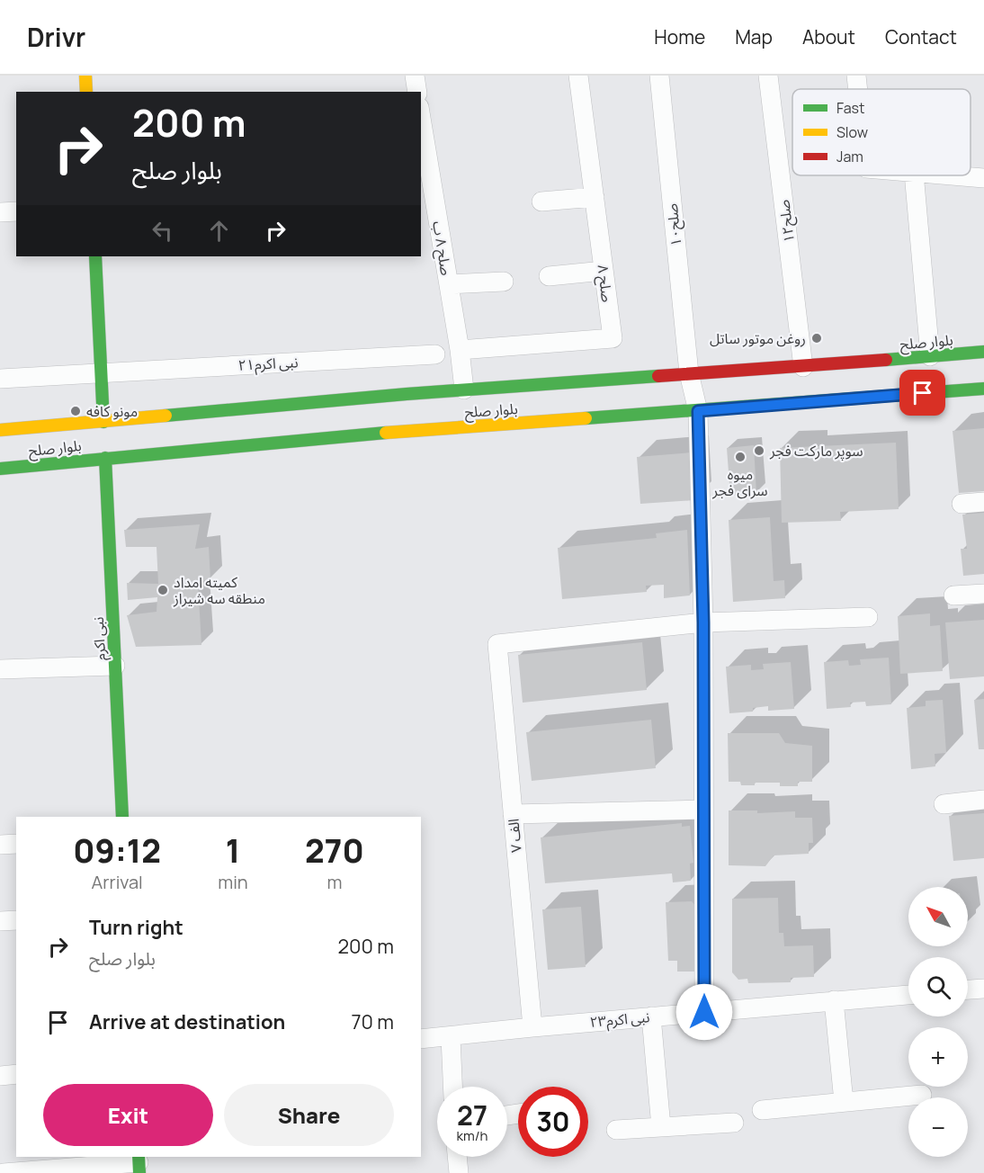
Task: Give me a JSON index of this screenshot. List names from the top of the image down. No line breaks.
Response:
{"streets":{"main road":["بلوار صلح","نبی اکرم"],"street":["صلح۱۲","صلح۱۰","صلح ۸ ب","۸ صلح","نبی اکرم۲۱","۷ الف","نبی اکرم۲۳"]},"crossings":[["صلح۱۲","بلوار صلح"],["صلح۱۰","بلوار صلح"],["صلح۱۰","۷ الف"],["صلح۱۰","نبی اکرم۲۳"],["صلح ۸ ب","۸ صلح"],["صلح ۸ ب","بلوار صلح"],["بلوار صلح","نبی اکرم"],["۷ الف","نبی اکرم۲۳"]],"places":["روغن موتور ساتل","مونو کافه","سوپر مارکت فجر","میوه سرای فجر","کمیته امداد منطقه سه شیراز"],"legend":["Fast","Slow","Jam"],"north":"top left","page":{"header":"Drivr","nav":["Home","Map","About","Contact"],"turn":["200 m","بلوار صلح"],"eta":["09:12","Arrival","1","min","270","m"],"map_buttons":["+","−"],"list":[{"name":"Turn right","note":"بلوار صلح","value":"200 m"},{"name":"Arrive at destination","value":"70 m"}],"buttons":["Exit","Share"],"speed":"27 km/h","limit":"30"}}
